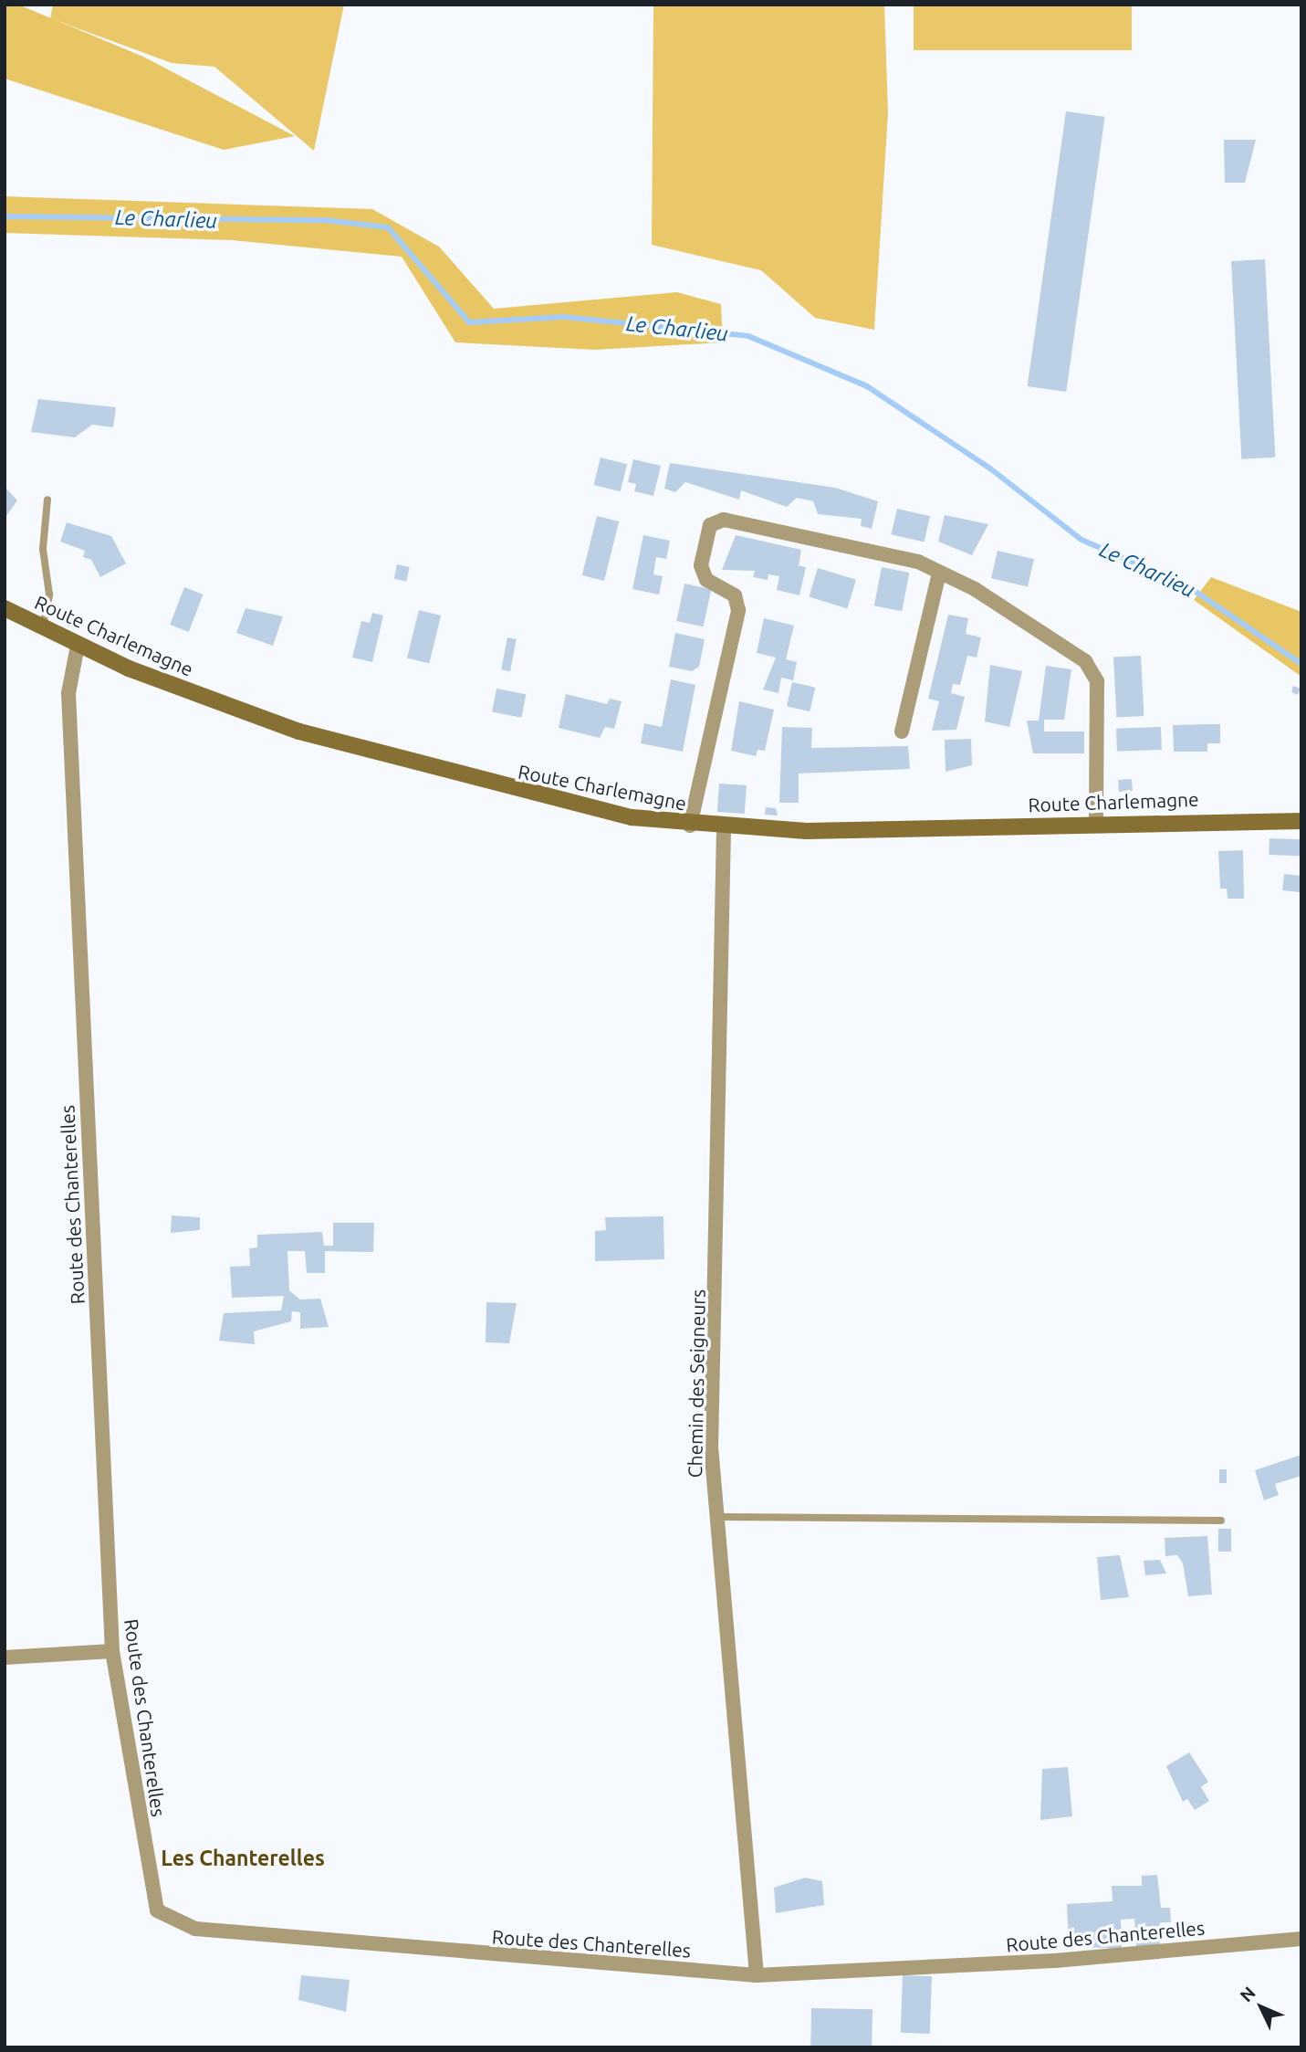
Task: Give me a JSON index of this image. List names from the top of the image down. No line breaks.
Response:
{"streets":{"main road":["Route Charlemagne"],"street":["Route des Chanterelles","Chemin des Seigneurs"]},"crossings":[["Route Charlemagne","Route des Chanterelles"],["Route Charlemagne","Chemin des Seigneurs"],["Route des Chanterelles","Chemin des Seigneurs"]],"districts":["Les Chanterelles"],"water":["Le Charlieu"],"north":"top left"}
